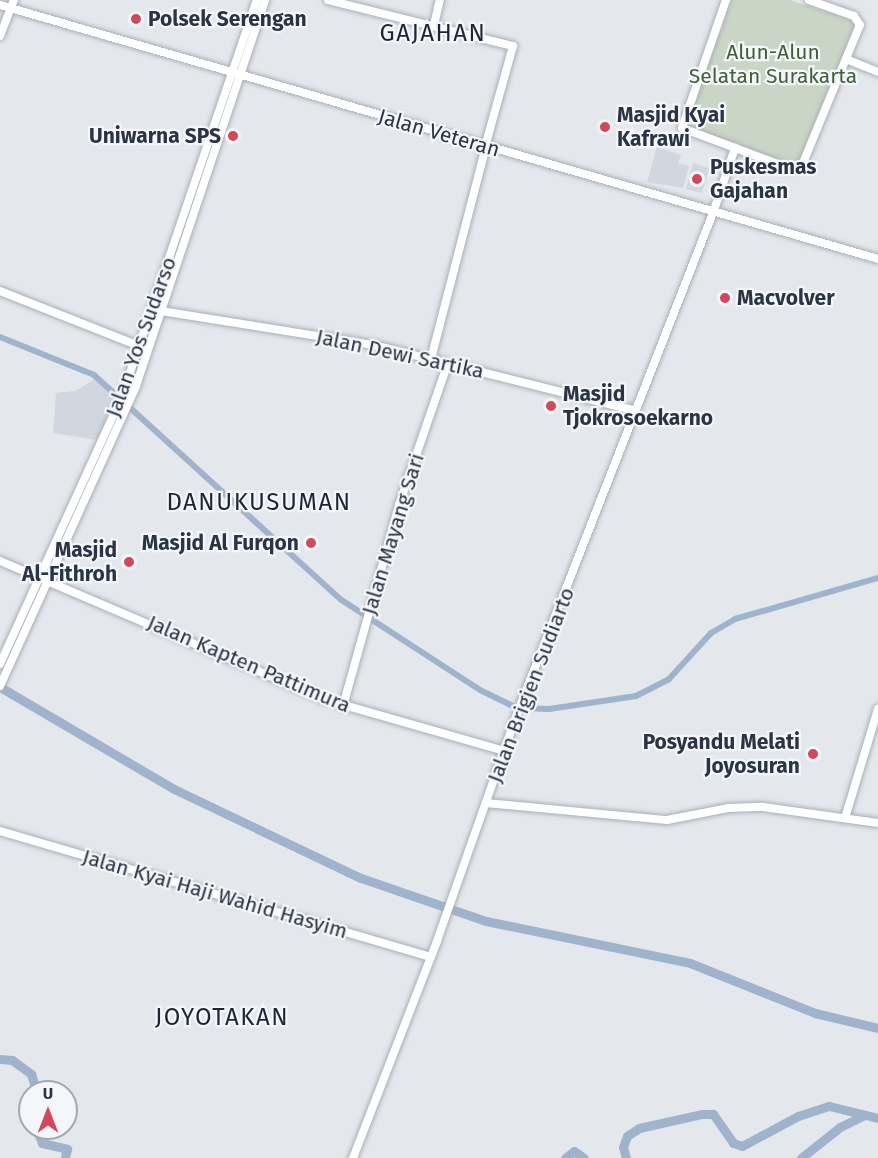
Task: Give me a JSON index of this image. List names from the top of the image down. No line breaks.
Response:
{"streets":{"main road":["Jalan Veteran","Jalan Yos Sudarso","Jalan Dewi Sartika","Jalan Mayang Sari","Jalan Kapten Pattimura","Jalan Brigjen Sudiarto","Jalan Kyai Haji Wahid Hasyim"]},"crossings":[["Jalan Veteran","Jalan Yos Sudarso"],["Jalan Veteran","Jalan Brigjen Sudiarto"],["Jalan Yos Sudarso","Jalan Dewi Sartika"],["Jalan Yos Sudarso","Jalan Kapten Pattimura"],["Jalan Dewi Sartika","Jalan Mayang Sari"],["Jalan Dewi Sartika","Jalan Brigjen Sudiarto"],["Jalan Mayang Sari","Jalan Kapten Pattimura"],["Jalan Kapten Pattimura","Jalan Brigjen Sudiarto"],["Jalan Brigjen Sudiarto","Jalan Kyai Haji Wahid Hasyim"]],"districts":["GAJAHAN","DANUKUSUMAN","JOYOTAKAN"],"parks":["Alun-Alun Selatan Surakarta"],"places":["Polsek Serengan","Masjid Kyai Kafrawi","Uniwarna SPS","Puskesmas Gajahan","Macvolver","Masjid Tjokrosoekarno","Masjid Al Furqon","Masjid Al-Fithroh","Posyandu Melati Joyosuran"],"north":"top"}
